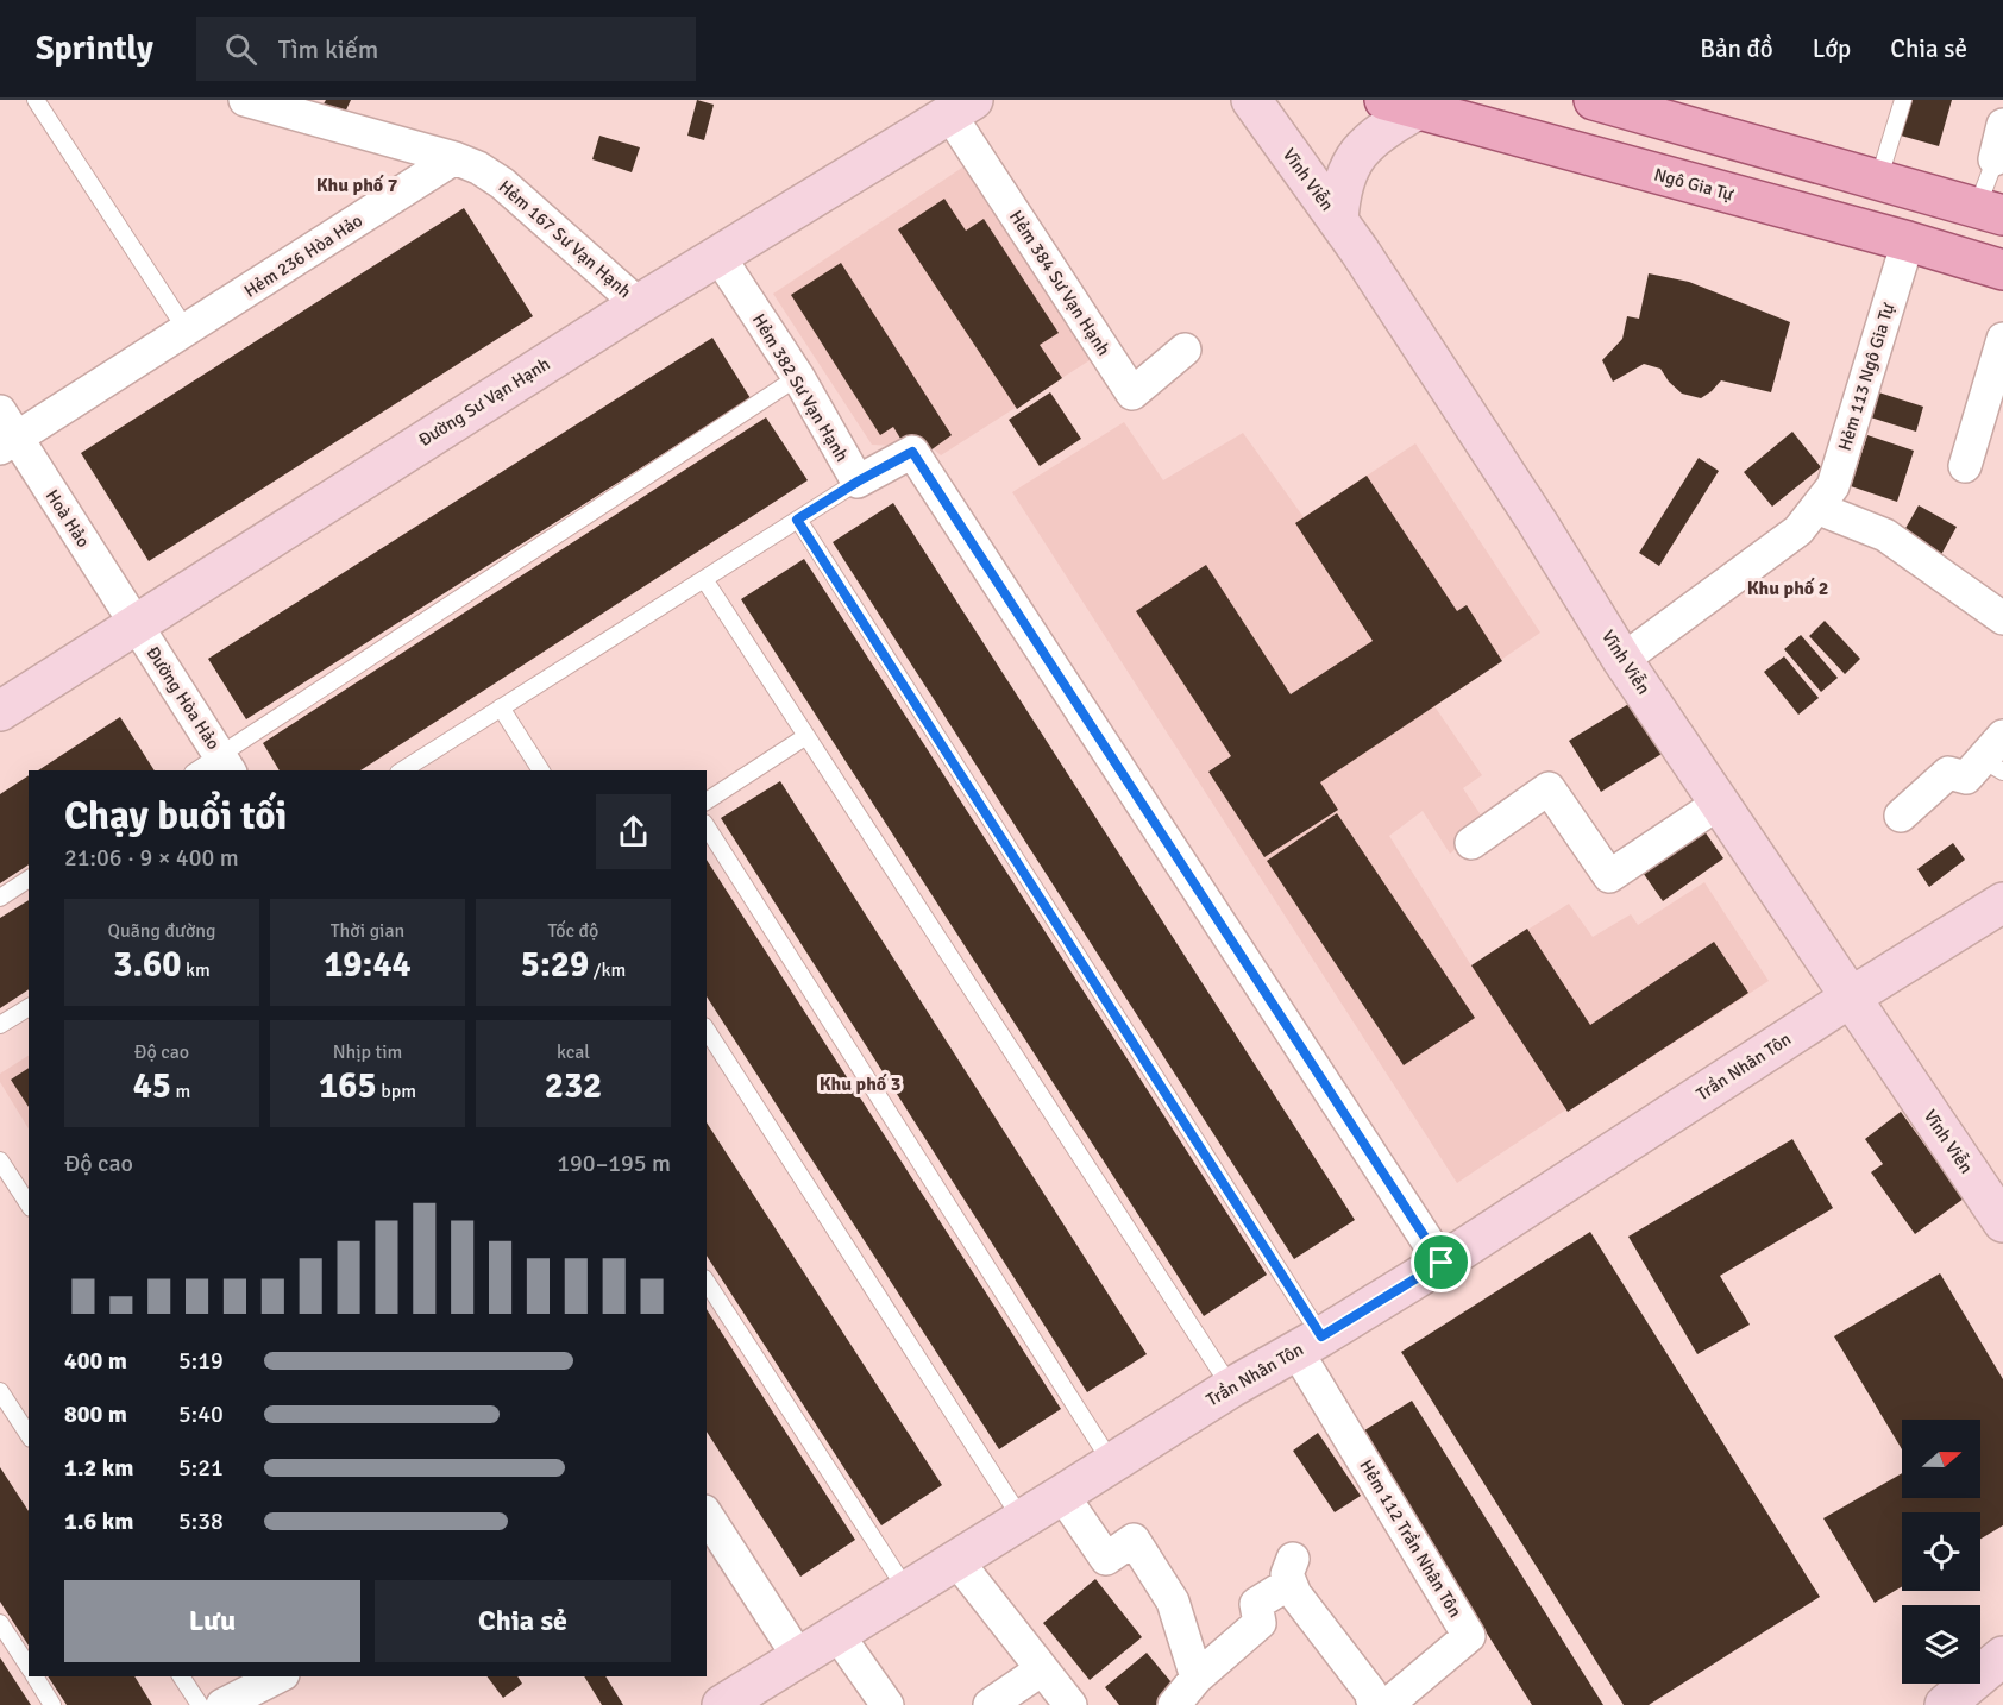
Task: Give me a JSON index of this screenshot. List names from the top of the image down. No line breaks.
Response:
{"streets":{"main road":["Ngô Gia Tự"],"street":["Vĩnh Viễn","Hẻm 167 Sư Vạn Hạnh","Hẻm 236 Hòa Hảo","Hẻm 384 Sư Vạn Hạnh","Hẻm 113 Ngô Gia Tự","Hẻm 382 Sư Vạn Hạnh","Đường Sư Vạn Hạnh","Hoà Hảo","Đường Hòa Hảo","Trần Nhân Tôn","Hẻm 112 Trần Nhân Tôn"]},"crossings":[["Vĩnh Viễn","Hẻm 113 Ngô Gia Tự"],["Vĩnh Viễn","Trần Nhân Tôn"],["Ngô Gia Tự","Hẻm 113 Ngô Gia Tự"],["Hẻm 167 Sư Vạn Hạnh","Hẻm 236 Hòa Hảo"],["Hẻm 167 Sư Vạn Hạnh","Đường Sư Vạn Hạnh"],["Hẻm 236 Hòa Hảo","Hoà Hảo"],["Hẻm 384 Sư Vạn Hạnh","Đường Sư Vạn Hạnh"],["Hẻm 382 Sư Vạn Hạnh","Đường Sư Vạn Hạnh"],["Hẻm 382 Sư Vạn Hạnh","Trần Nhân Tôn"],["Đường Sư Vạn Hạnh","Hoà Hảo"],["Đường Sư Vạn Hạnh","Đường Hòa Hảo"],["Hoà Hảo","Đường Hòa Hảo"],["Trần Nhân Tôn","Hẻm 112 Trần Nhân Tôn"]],"districts":["Khu phố 7","Khu phố 2","Khu phố 3"],"north":"right","page":{"header":"Sprintly","search":"Tìm kiếm","nav":["Bản đồ","Lớp","Chia sẻ"],"heading":["Chạy buổi tối","21:06 · 9 × 400 m"],"stats":[["Quãng đường","3.60 km"],["Thời gian","19:44"],["Tốc độ","5:29 /km"],["Độ cao","45 m"],["Nhịp tim","165 bpm"],["kcal","232"]],"chart":["Độ cao","190–195 m"],"list":[{"name":"400 m","note":"5:19"},{"name":"800 m","note":"5:40"},{"name":"1.2 km","note":"5:21"},{"name":"1.6 km","note":"5:38"}],"buttons":["Lưu","Chia sẻ"]}}
